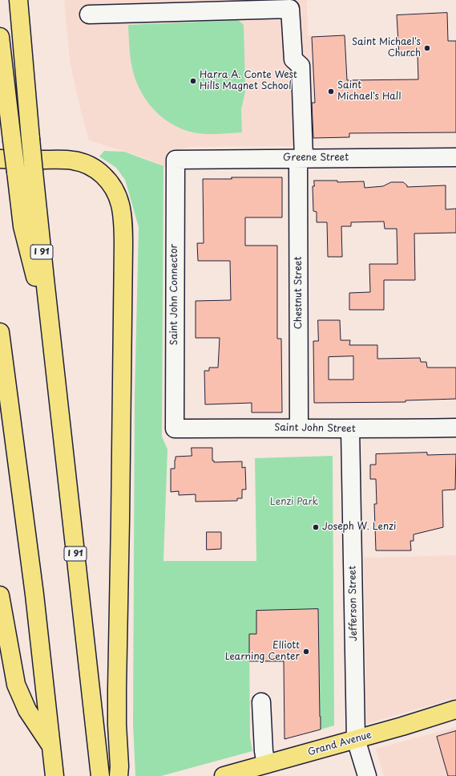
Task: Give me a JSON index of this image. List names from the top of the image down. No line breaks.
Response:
{"streets":{"main road":["I 91","Grand Avenue"],"street":["Greene Street","Chestnut Street","Saint John Connector","Saint John Street","Jefferson Street"]},"crossings":[["Greene Street","Chestnut Street"],["Greene Street","Saint John Connector"],["Chestnut Street","Saint John Street"],["Saint John Connector","Saint John Street"],["Saint John Street","Jefferson Street"],["Jefferson Street","Grand Avenue"]],"parks":["Lenzi Park"],"places":["Saint Michael's Church","Harra A. Conte West Hills Magnet School","Saint Michael's Hall","Joseph W. Lenzi","Elliott Learning Center"]}
